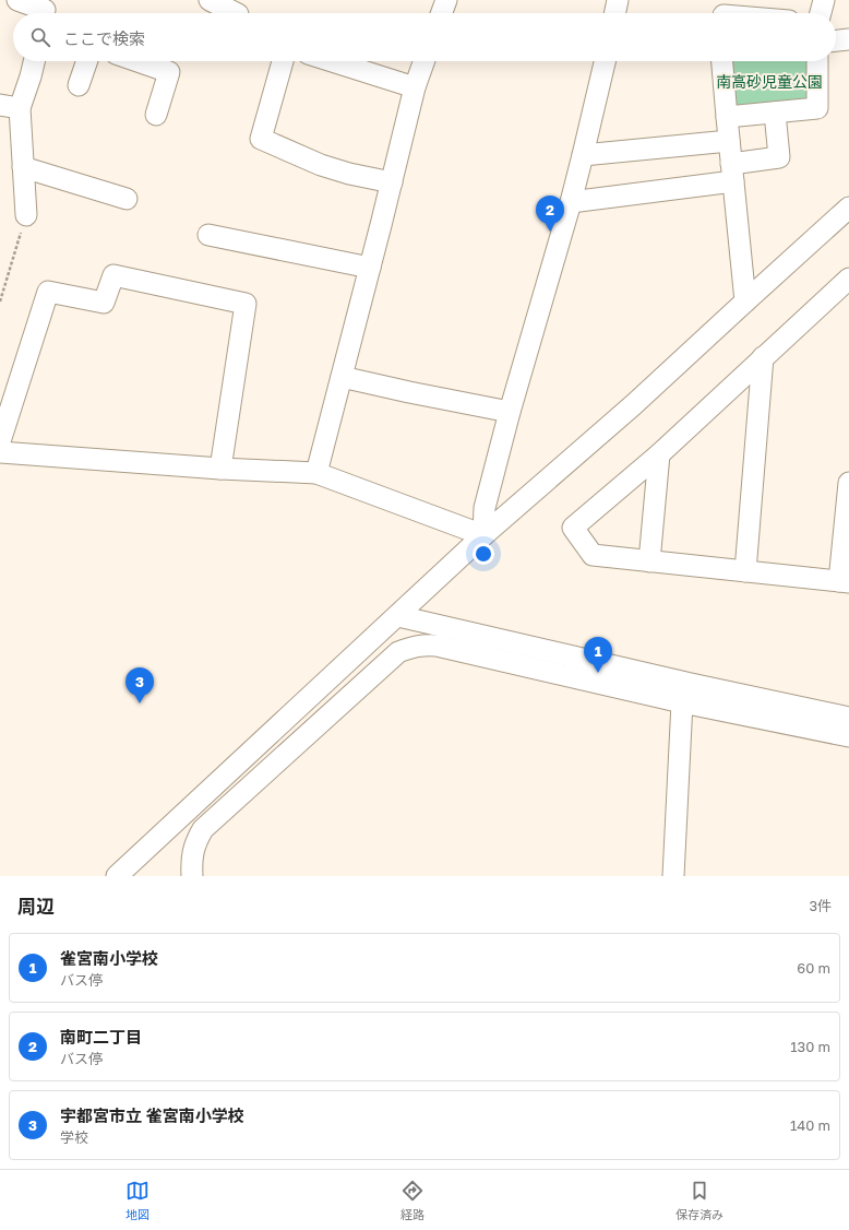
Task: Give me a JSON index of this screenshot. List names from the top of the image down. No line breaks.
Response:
{"parks":["南高砂児童公園"],"page":{"search":"ここで検索","pins":["2","1","3"],"heading":["周辺","3件"],"list":[{"mark":"1","name":"雀宮南小学校","note":"バス停","value":"60 m"},{"mark":"2","name":"南町二丁目","note":"バス停","value":"130 m"},{"mark":"3","name":"宇都宮市立 雀宮南小学校","note":"学校","value":"140 m"}],"nav":["地図","経路","保存済み"]}}
